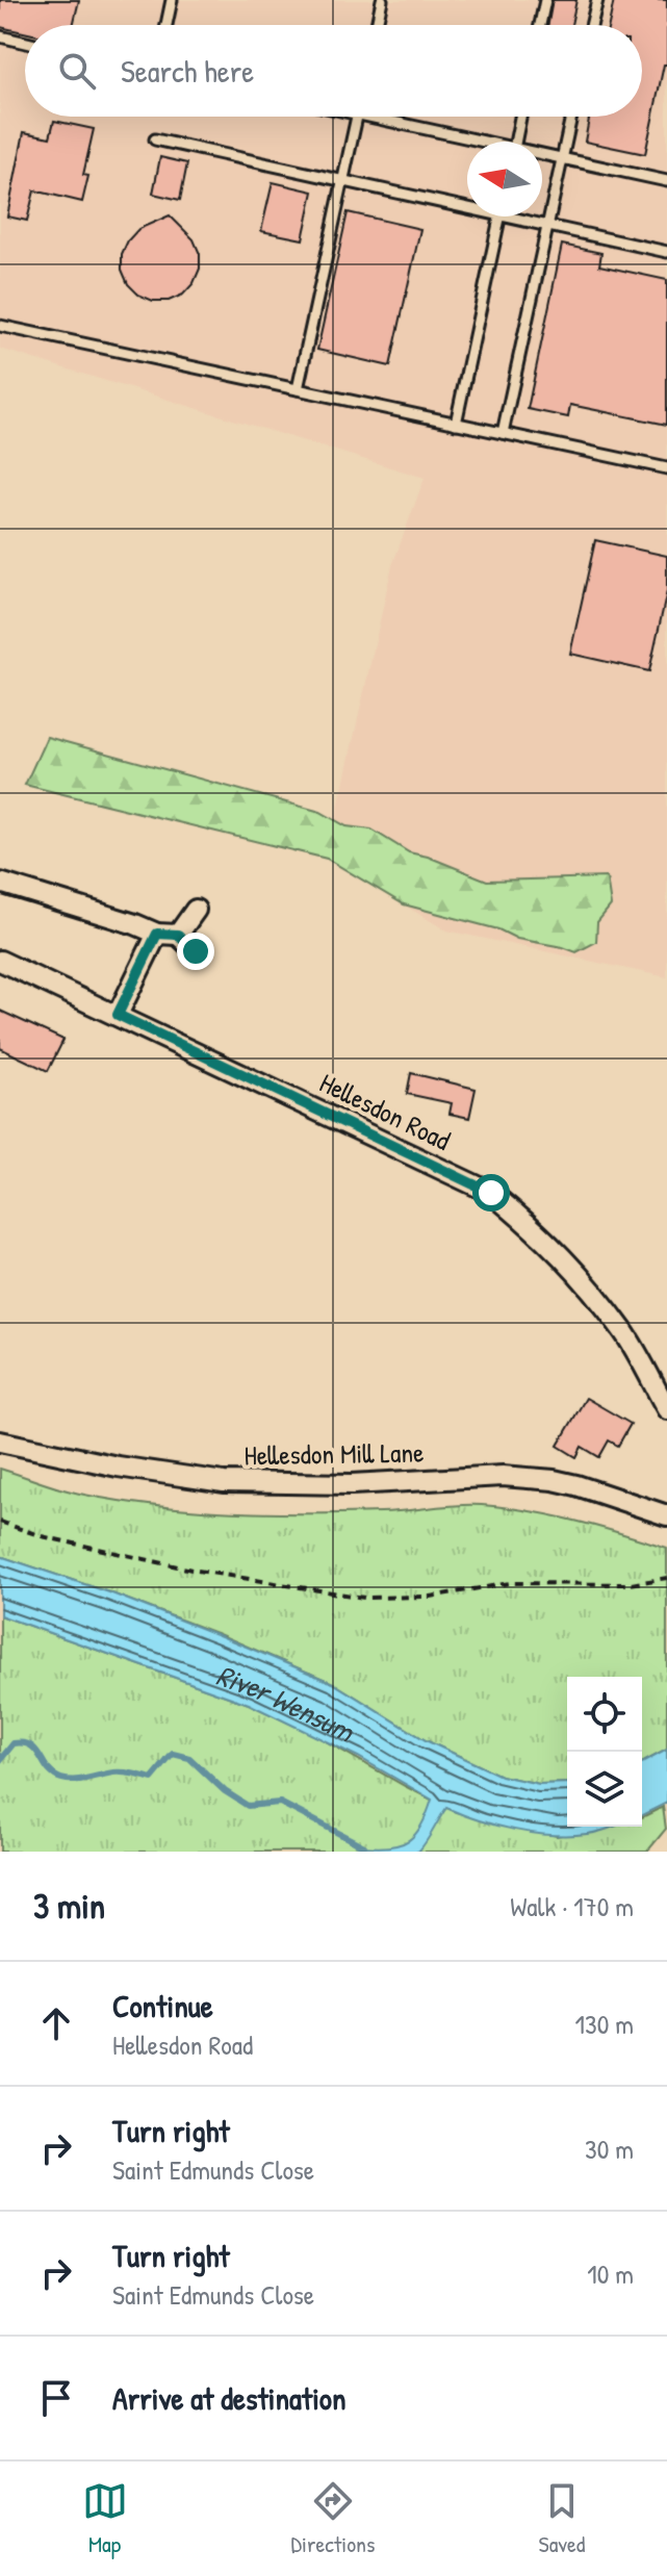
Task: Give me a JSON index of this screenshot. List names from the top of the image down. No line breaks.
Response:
{"streets":{"street":["Hellesdon Road","Hellesdon Mill Lane"]},"water":["River Wensum"],"north":"left","page":{"search":"Search here","heading":["3 min","Walk · 170 m"],"list":[["Continue","Hellesdon Road","130 m"],["Turn right","Saint Edmunds Close","30 m"],["Turn right","Saint Edmunds Close","10 m"],"Arrive at destination"],"nav":["Map","Directions","Saved"]}}
